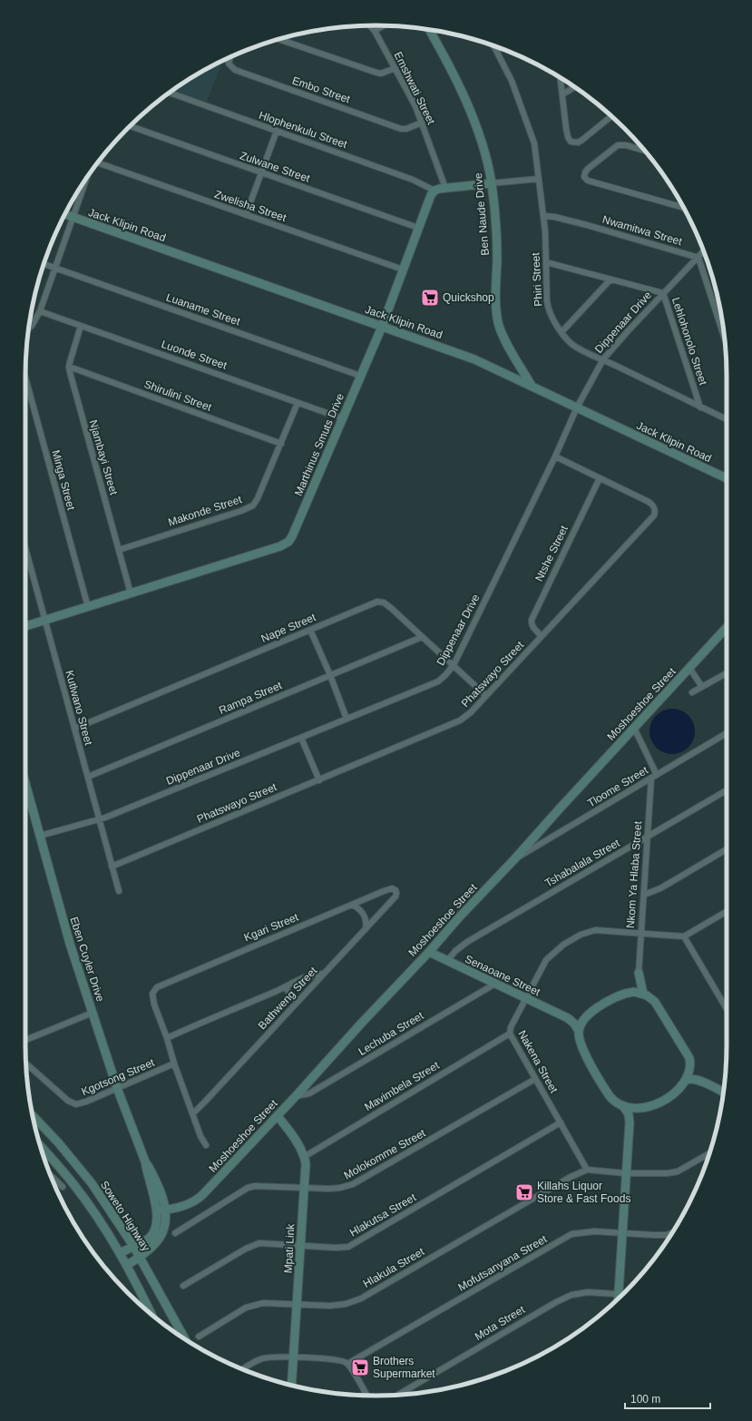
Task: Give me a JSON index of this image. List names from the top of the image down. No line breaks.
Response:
{"streets":{"street":["Emshwati Street","Embo Street","Hlophenkulu Street","Zulwane Street","Zwelisha Street","Ben Naude Drive","Jack Klipin Road","Nwamitwa Street","Phiri Street","Luaname Street","Dippenaar Drive","Lehlohonolo Street","Luonde Street","Shirulini Street","Marthinus Smuts Drive","Njambayi Street","Minga Street","Makonde Street","Ntshe Street","Nape Street","Phatswayo Street","Rampa Street","Moshoeshoe Street","Kutlwano Street","Tloome Street","Tshabalala Street","Nkom Ya Hlaba Street","Kgari Street","Eben Cuyler Drive","Senaoane Street","Bathweng Street","Lechuba Street","Nakena Street","Kgotsong Street","Mavimbela Street","Molokomme Street","Hlakutsa Street","Soweto Highway","Mpati Link","Mofutsanyana Street","Hlakula Street","Mota Street"]},"crossings":[["Emshwati Street","Embo Street"],["Hlophenkulu Street","Marthinus Smuts Drive"],["Zulwane Street","Marthinus Smuts Drive"],["Zwelisha Street","Marthinus Smuts Drive"],["Ben Naude Drive","Jack Klipin Road"],["Jack Klipin Road","Dippenaar Drive"],["Jack Klipin Road","Marthinus Smuts Drive"],["Nwamitwa Street","Phiri Street"],["Nwamitwa Street","Dippenaar Drive"],["Phiri Street","Dippenaar Drive"],["Phiri Street","Lehlohonolo Street"],["Luaname Street","Marthinus Smuts Drive"],["Dippenaar Drive","Lehlohonolo Street"],["Dippenaar Drive","Nape Street"],["Dippenaar Drive","Phatswayo Street"],["Dippenaar Drive","Kutlwano Street"],["Dippenaar Drive","Eben Cuyler Drive"],["Luonde Street","Marthinus Smuts Drive"],["Luonde Street","Makonde Street"],["Shirulini Street","Njambayi Street"],["Shirulini Street","Makonde Street"],["Marthinus Smuts Drive","Njambayi Street"],["Marthinus Smuts Drive","Minga Street"],["Marthinus Smuts Drive","Kutlwano Street"],["Njambayi Street","Makonde Street"],["Ntshe Street","Phatswayo Street"],["Nape Street","Phatswayo Street"],["Nape Street","Rampa Street"],["Nape Street","Kutlwano Street"],["Phatswayo Street","Kutlwano Street"],["Rampa Street","Kutlwano Street"],["Moshoeshoe Street","Tloome Street"],["Moshoeshoe Street","Nkom Ya Hlaba Street"],["Moshoeshoe Street","Eben Cuyler Drive"],["Moshoeshoe Street","Senaoane Street"],["Moshoeshoe Street","Lechuba Street"],["Moshoeshoe Street","Mpati Link"],["Tloome Street","Nkom Ya Hlaba Street"],["Tshabalala Street","Nkom Ya Hlaba Street"],["Tshabalala Street","Senaoane Street"],["Nkom Ya Hlaba Street","Senaoane Street"],["Nkom Ya Hlaba Street","Nakena Street"],["Kgari Street","Bathweng Street"],["Eben Cuyler Drive","Kgotsong Street"],["Eben Cuyler Drive","Soweto Highway"],["Senaoane Street","Lechuba Street"],["Senaoane Street","Nakena Street"],["Nakena Street","Mavimbela Street"],["Nakena Street","Molokomme Street"],["Nakena Street","Hlakutsa Street"],["Nakena Street","Hlakula Street"],["Mavimbela Street","Mpati Link"],["Molokomme Street","Mpati Link"],["Hlakutsa Street","Mpati Link"],["Mpati Link","Hlakula Street"]],"places":{"supermarket":["Quickshop","Killahs Liquor Store & Fast Foods","Brothers Supermarket"]},"scale_bar":"100 m"}
